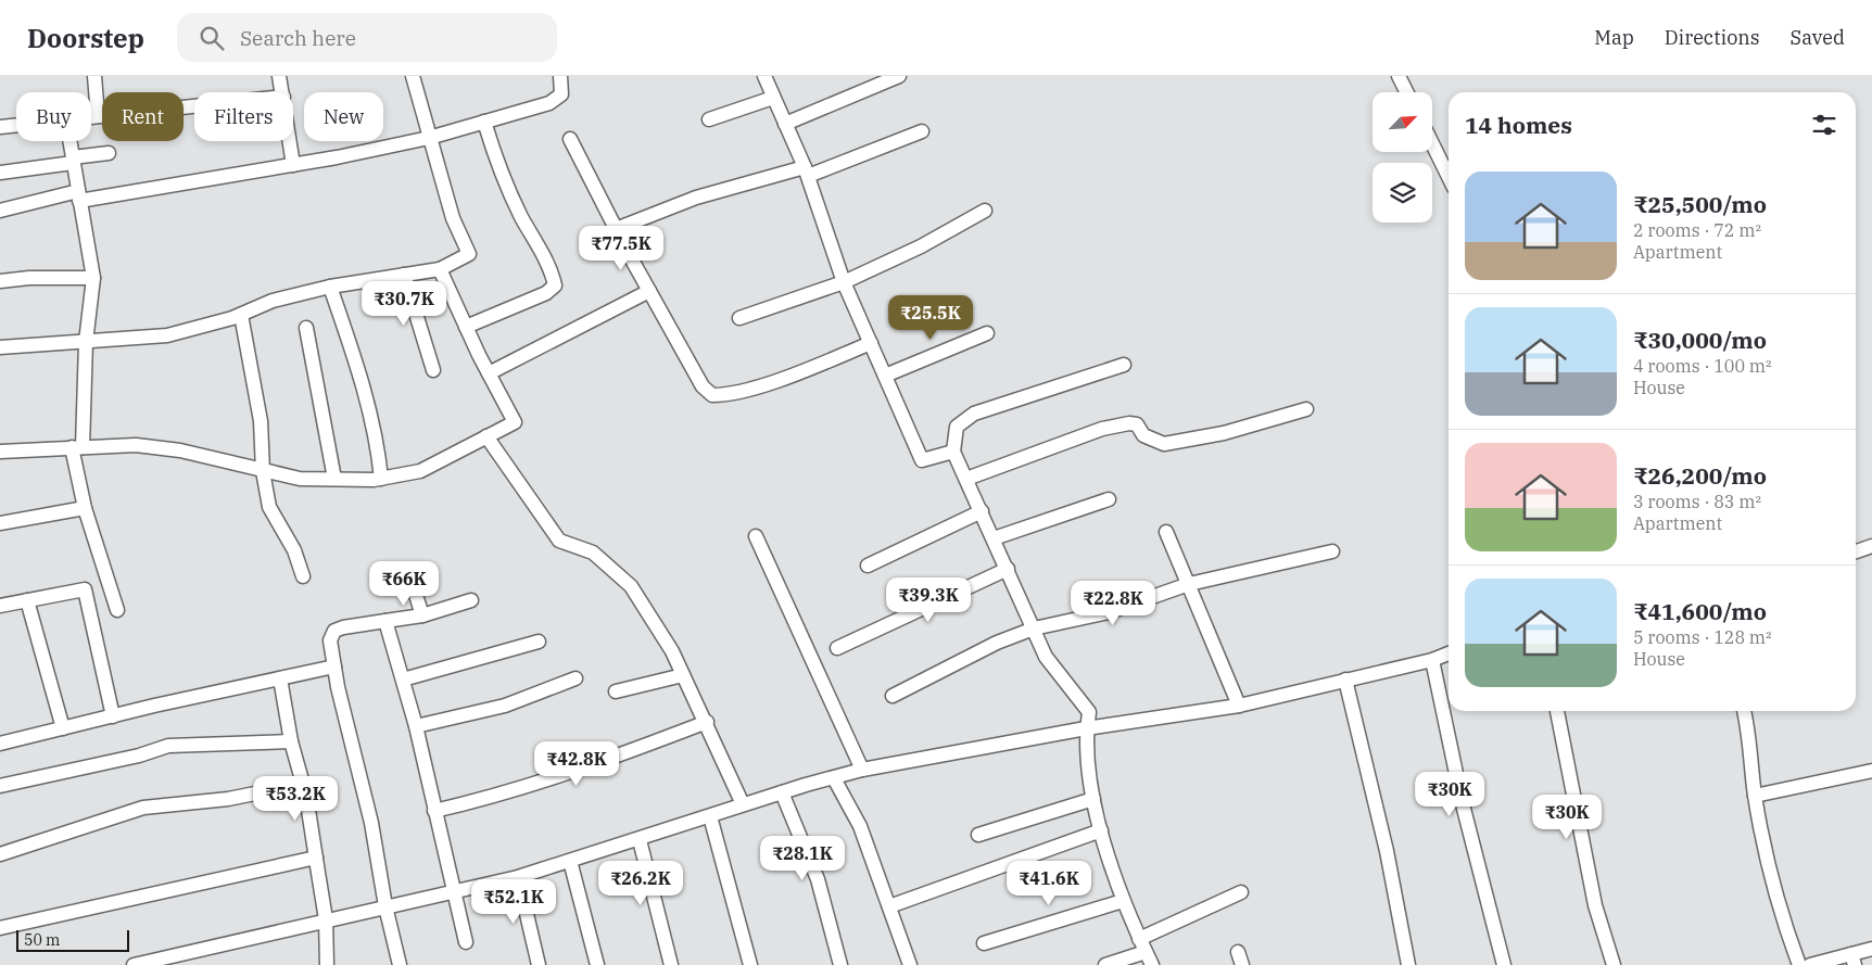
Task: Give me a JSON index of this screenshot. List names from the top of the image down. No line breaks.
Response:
{"scale_bar":"50 m","north":"top right","page":{"header":"Doorstep","search":"Search here","nav":["Map","Directions","Saved"],"chip":["Buy","Rent","Filters","New"],"heading":"14 homes","list":[{"name":"₹25,500/mo","note":"2 rooms · 72 m² · Apartment"},{"name":"₹30,000/mo","note":"4 rooms · 100 m² · House"},{"name":"₹26,200/mo","note":"3 rooms · 83 m² · Apartment"},{"name":"₹41,600/mo","note":"5 rooms · 128 m² · House"}],"price":["₹77.5K","₹30.7K","₹25.5K","₹66K","₹39.3K","₹22.8K","₹42.8K","₹30K","₹53.2K","₹30K","₹28.1K","₹26.2K","₹41.6K","₹52.1K"],"scale":"50 m"}}
